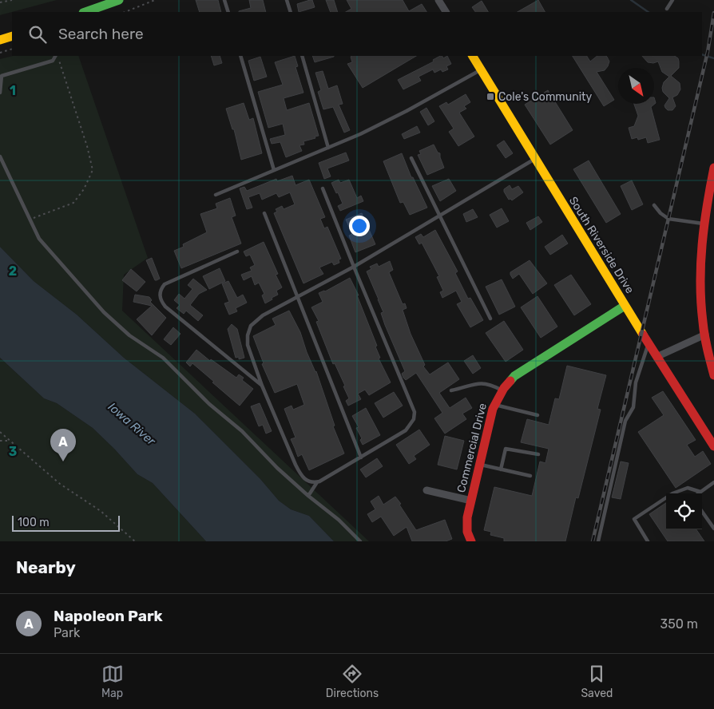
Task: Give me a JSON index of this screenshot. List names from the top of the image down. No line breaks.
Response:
{"streets":{"street":["South Riverside Drive","Commercial Drive"]},"crossings":[["South Riverside Drive","Commercial Drive"]],"water":["Iowa River"],"places":{"transit":["Cole's Community"]},"scale_bar":"100 m","north":"bottom right","page":{"search":"Search here","pins":"A","scale":"100 m","heading":"Nearby","list":[{"mark":"A","name":"Napoleon Park","note":"Park","value":"350 m"}],"nav":["Map","Directions","Saved"]},"grid":{"rows":["1","2","3"]}}
